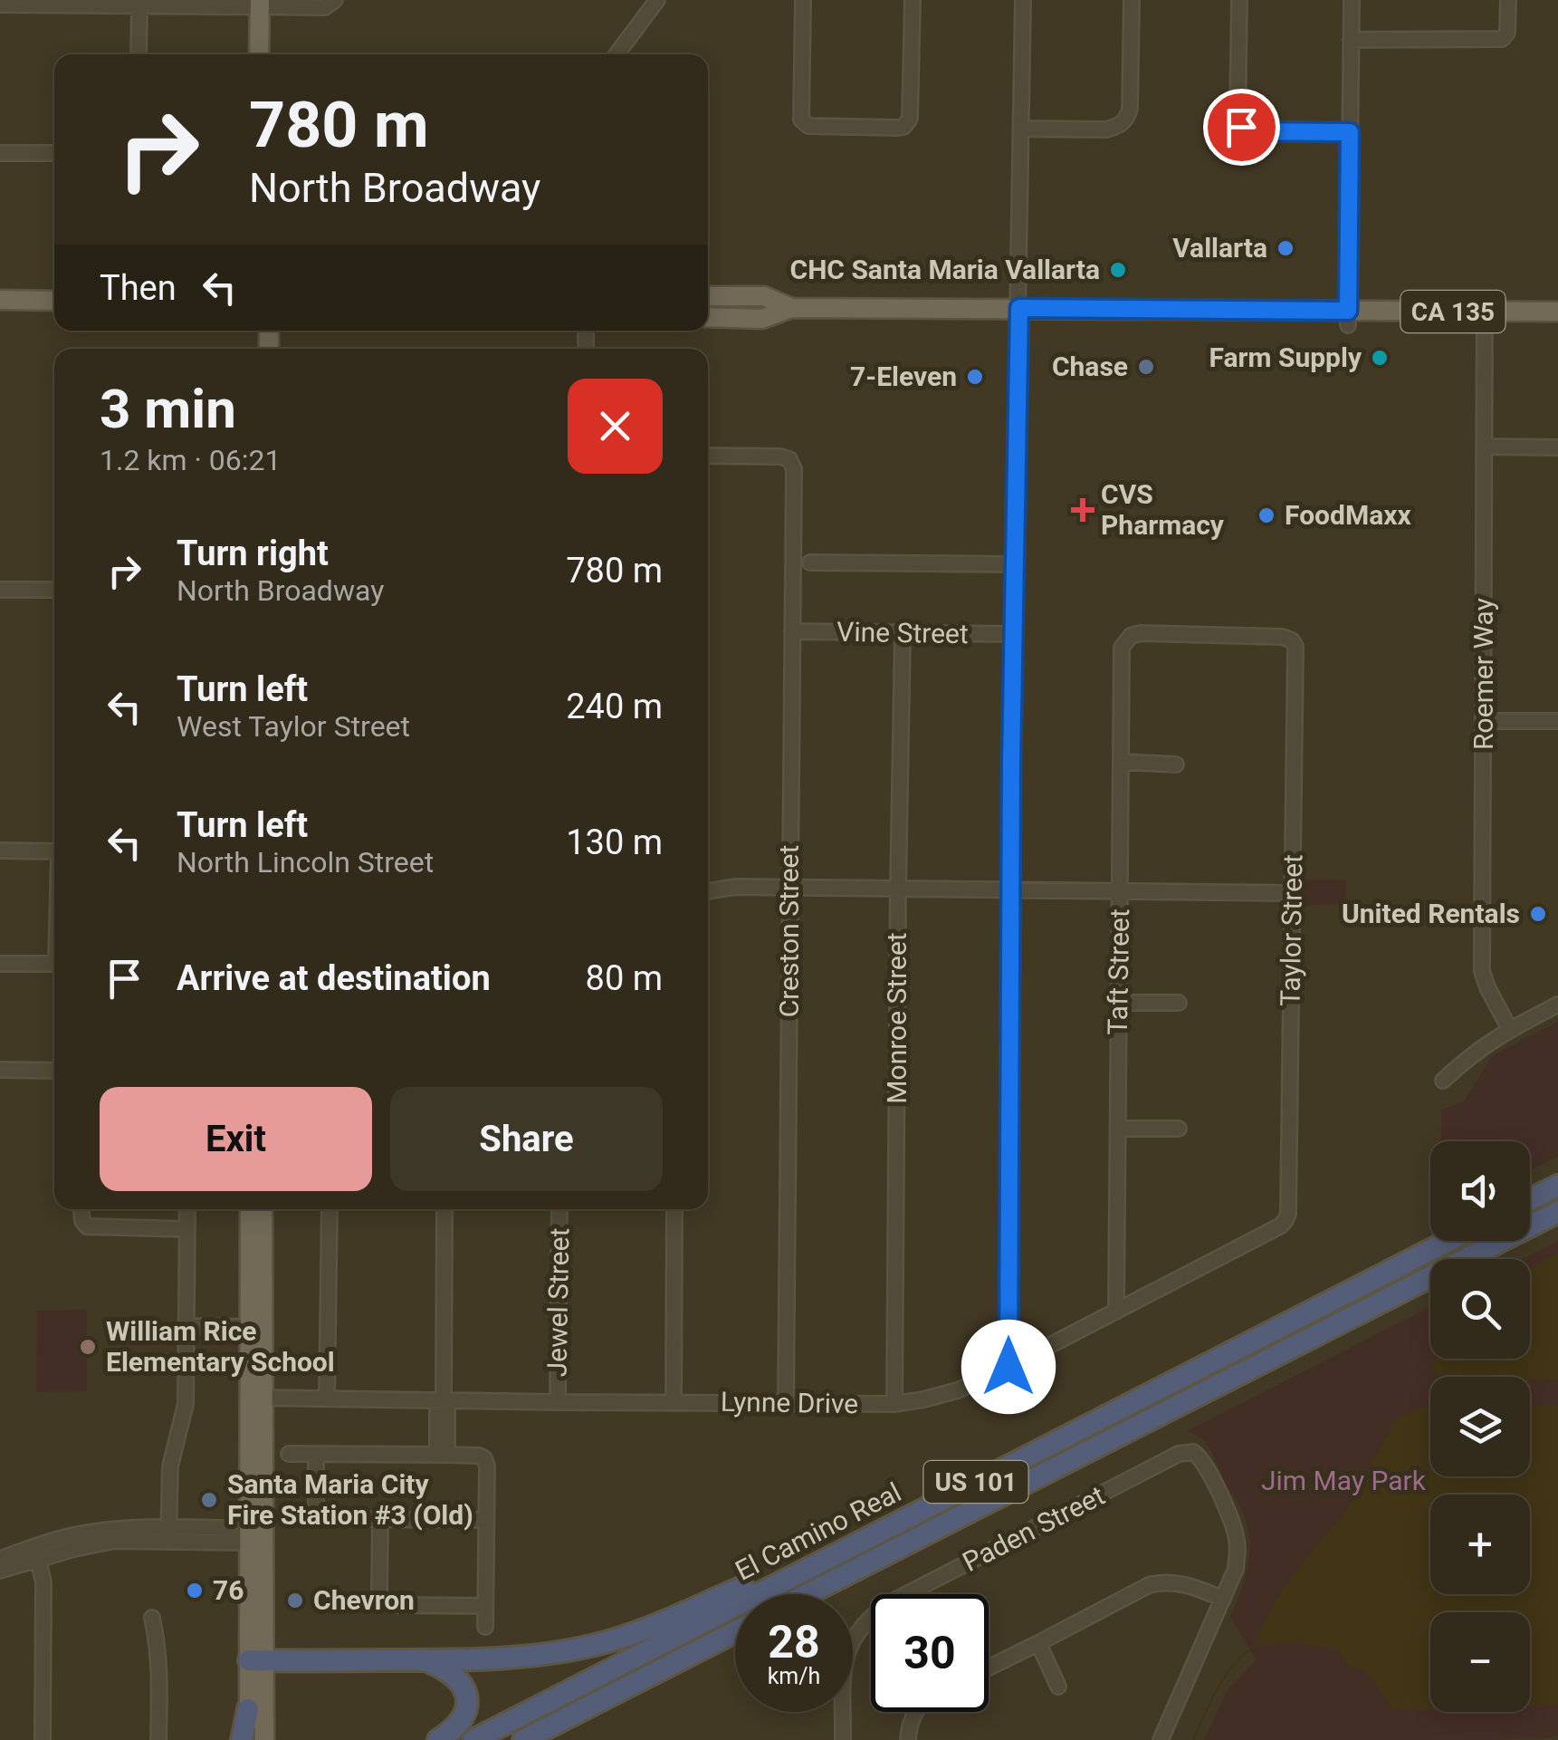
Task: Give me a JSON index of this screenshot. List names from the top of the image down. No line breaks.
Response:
{"streets":{"highway":["US 101","El Camino Real"],"main road":["CA 135"],"street":["Vine Street","Roemer Way","Taylor Street","Creston Street","Taft Street","Monroe Street","Jewel Street","Lynne Drive","Paden Street"]},"crossings":[["CA 135","Roemer Way"],["Vine Street","Creston Street"],["Vine Street","Monroe Street"],["Taylor Street","Taft Street"],["Taylor Street","Lynne Drive"],["Creston Street","Lynne Drive"],["Taft Street","Lynne Drive"],["Monroe Street","Lynne Drive"],["Jewel Street","Lynne Drive"]],"parks":["Jim May Park"],"places":{"other":["Vallarta","CHC Santa Maria Vallarta","Farm Supply","Chase","7-Eleven","FoodMaxx","United Rentals","William Rice Elementary School","Santa Maria City Fire Station #3 (Old)","76","Chevron"],"health":["CVS Pharmacy"]},"page":{"turn":["780 m","North Broadway"],"then":"Then","heading":["3 min","1.2 km · 06:21"],"list":[{"name":"Turn right","note":"North Broadway","value":"780 m"},{"name":"Turn left","note":"West Taylor Street","value":"240 m"},{"name":"Turn left","note":"North Lincoln Street","value":"130 m"},{"name":"Arrive at destination","value":"80 m"}],"buttons":["Exit","Share"],"map_buttons":["+","−"],"speed":"28 km/h","limit":"30"}}
